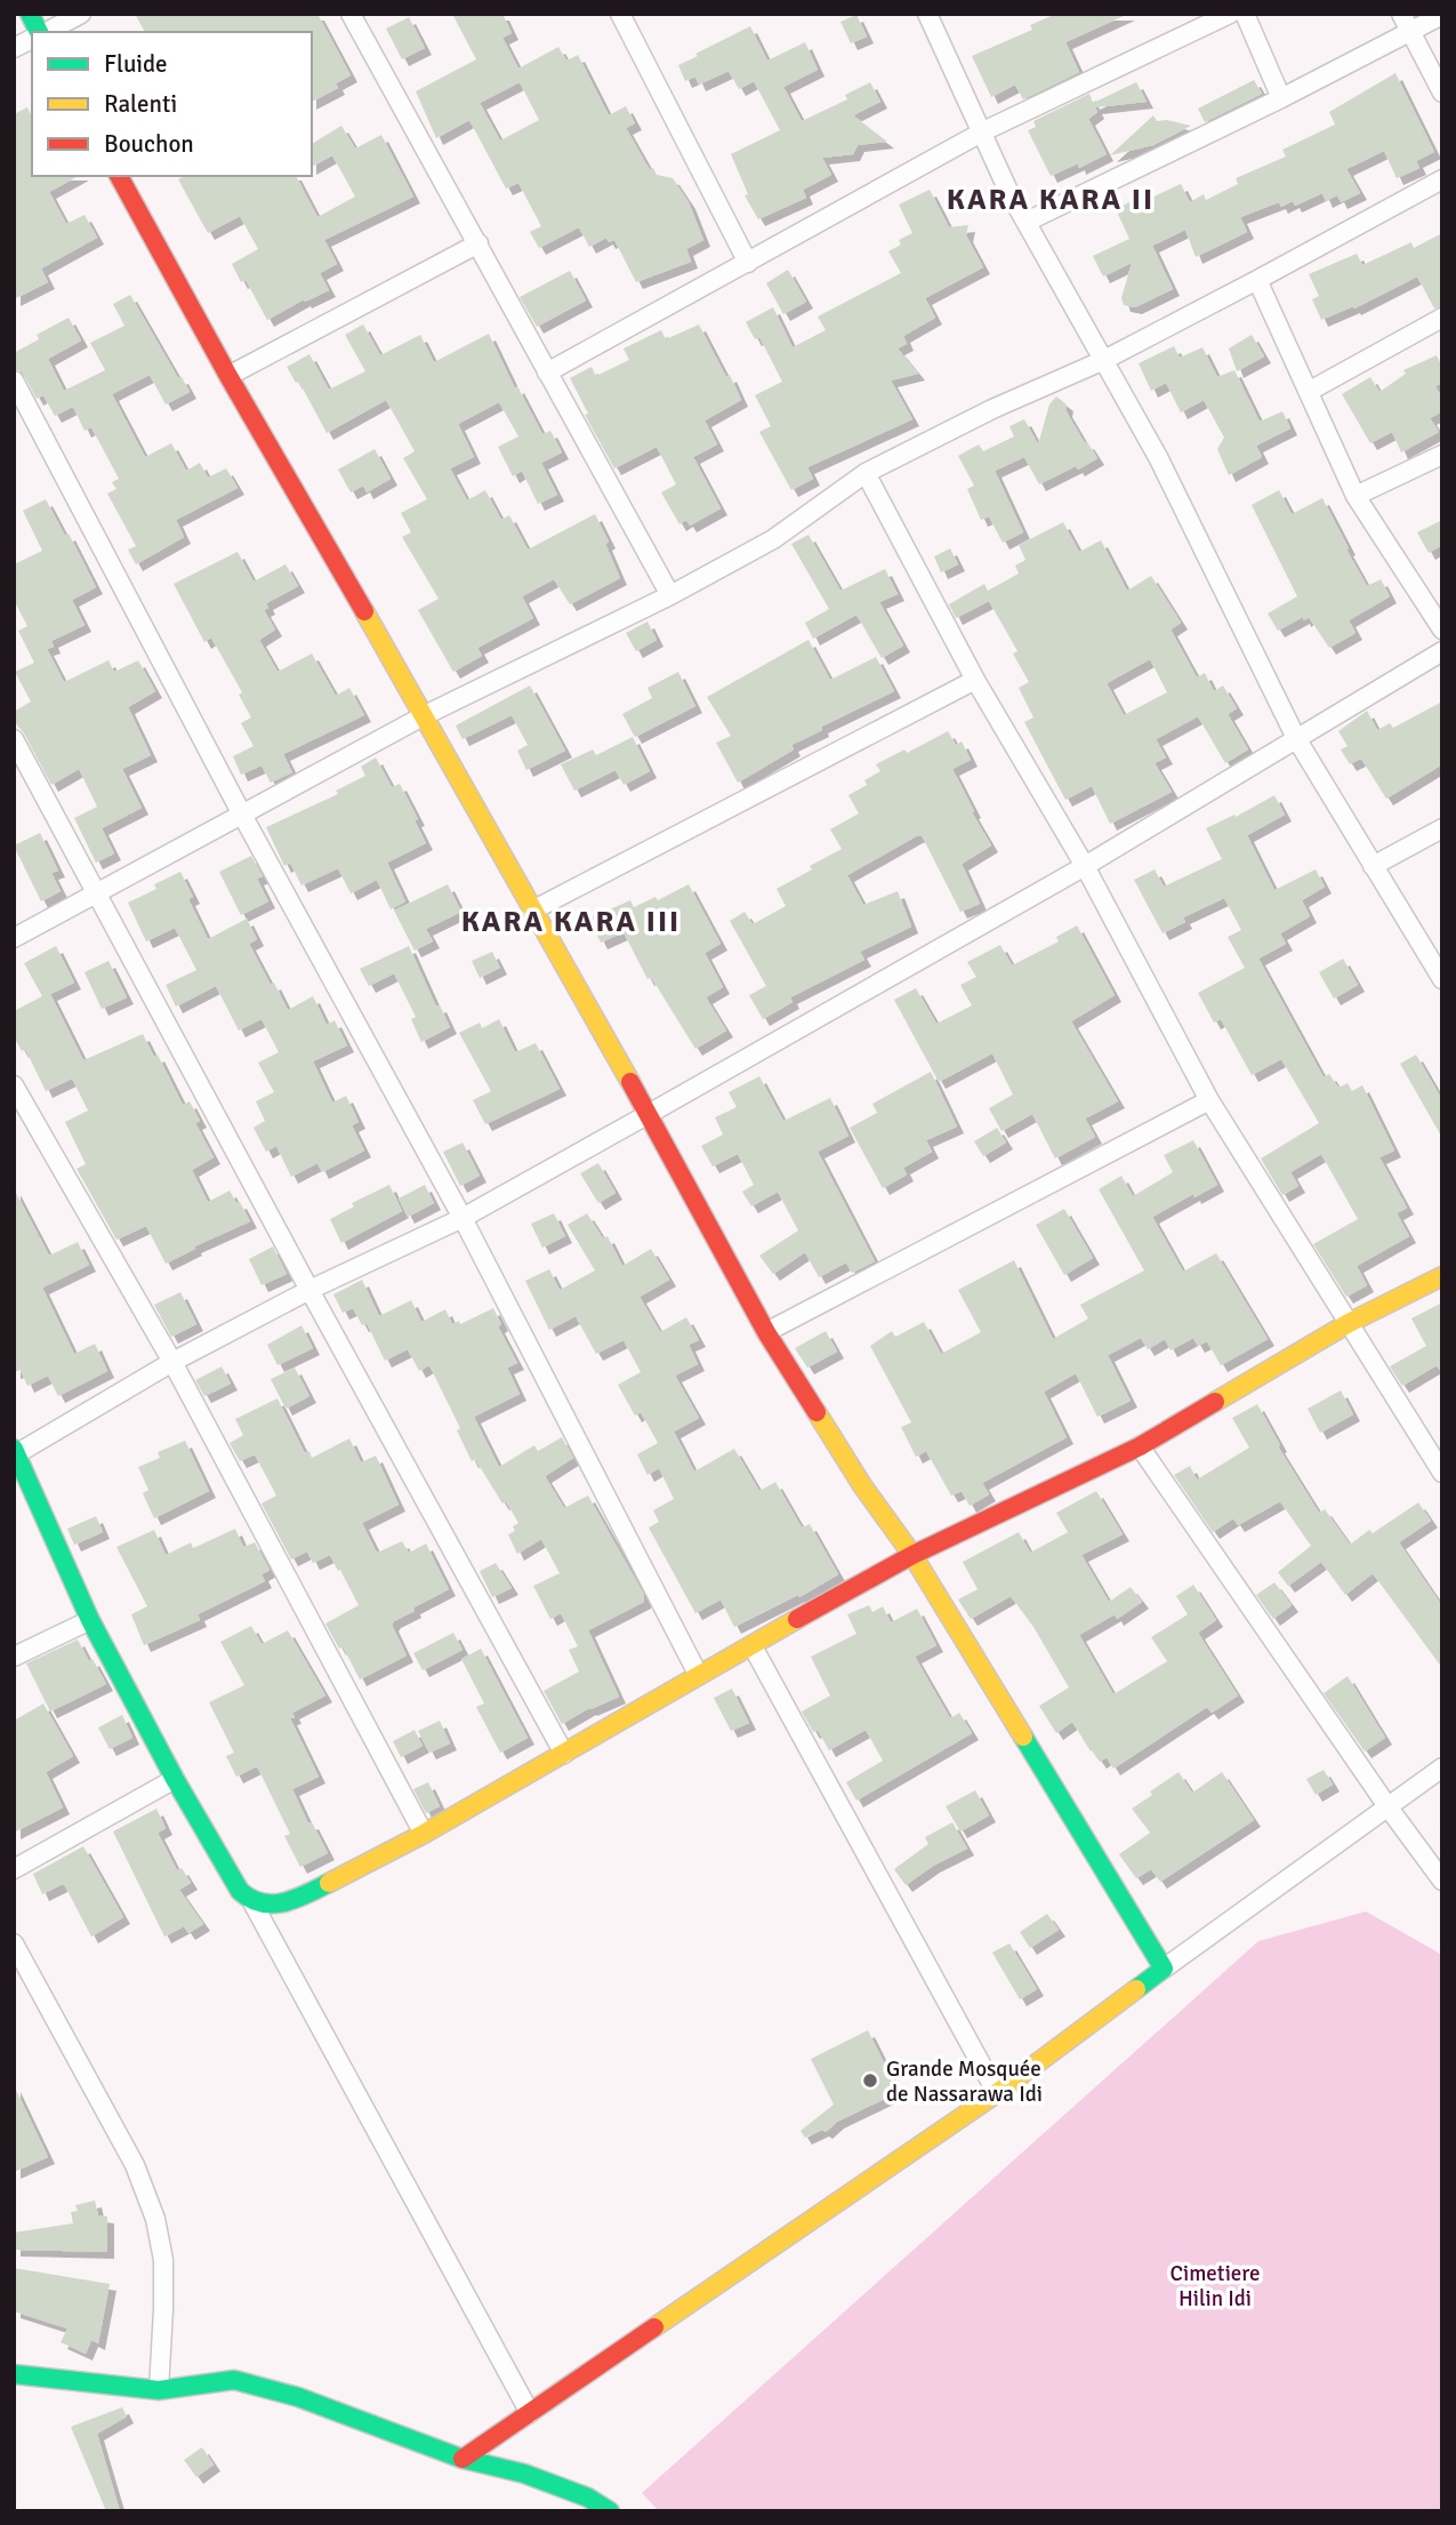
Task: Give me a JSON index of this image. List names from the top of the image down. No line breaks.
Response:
{"districts":["KARA KARA II","KARA KARA III"],"parks":["Cimetiere Hilin Idi"],"places":["Grande Mosquée de Nassarawa Idi"],"legend":["Fluide","Ralenti","Bouchon"]}
